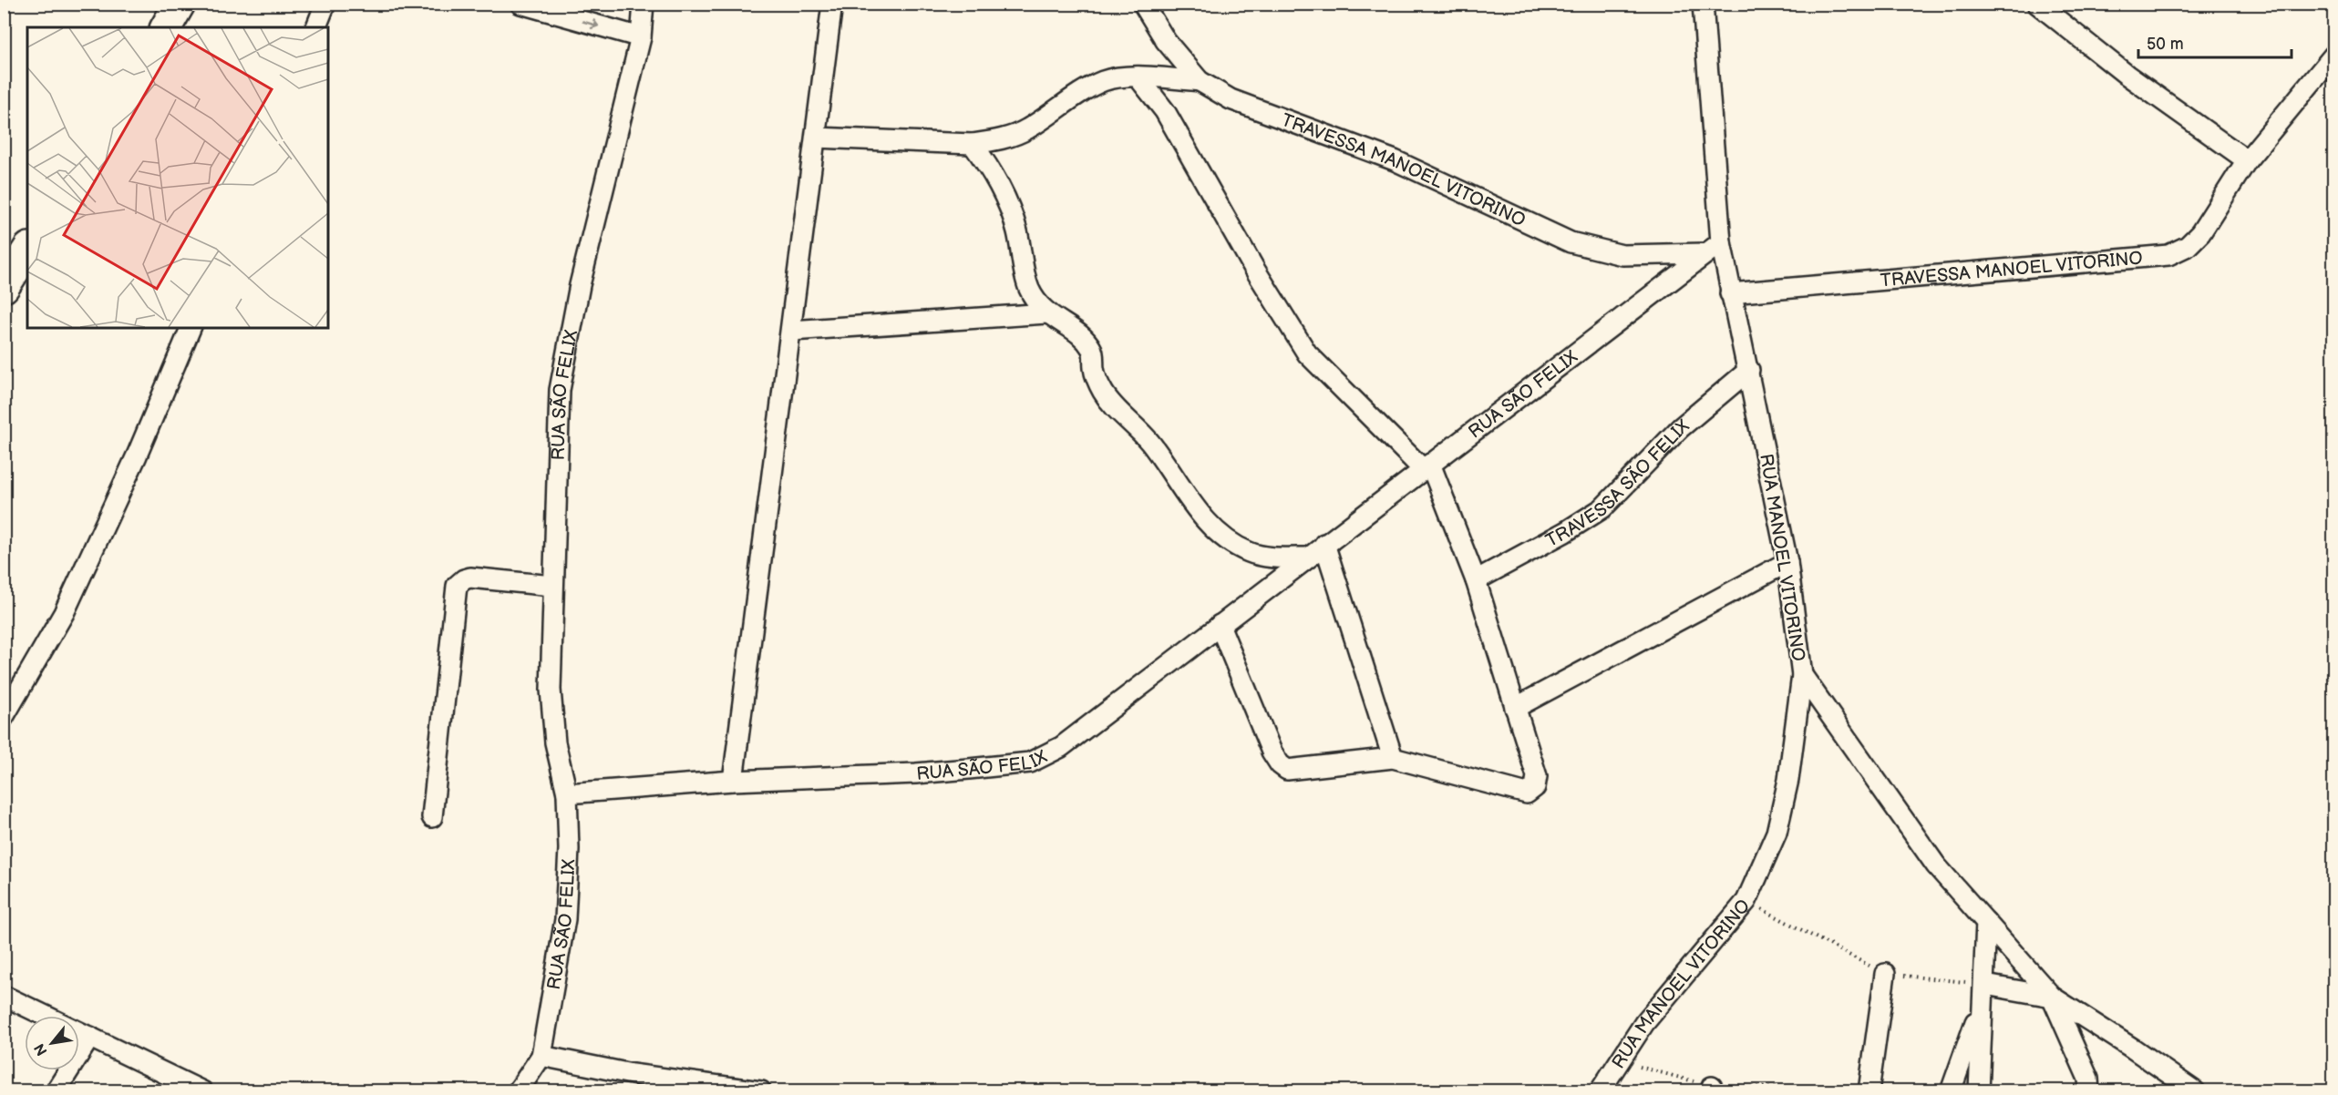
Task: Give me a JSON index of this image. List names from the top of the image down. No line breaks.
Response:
{"streets":{"street":["TRAVESSA MANOEL VITORINO","RUA SÃO FELIX","TRAVESSA SÃO FELIX","RUA MANOEL VITORINO"]},"crossings":[["TRAVESSA MANOEL VITORINO","RUA SÃO FELIX"],["TRAVESSA MANOEL VITORINO","RUA MANOEL VITORINO"],["RUA SÃO FELIX","RUA MANOEL VITORINO"],["TRAVESSA SÃO FELIX","RUA MANOEL VITORINO"]],"scale_bar":"50 m","north":"bottom left"}
